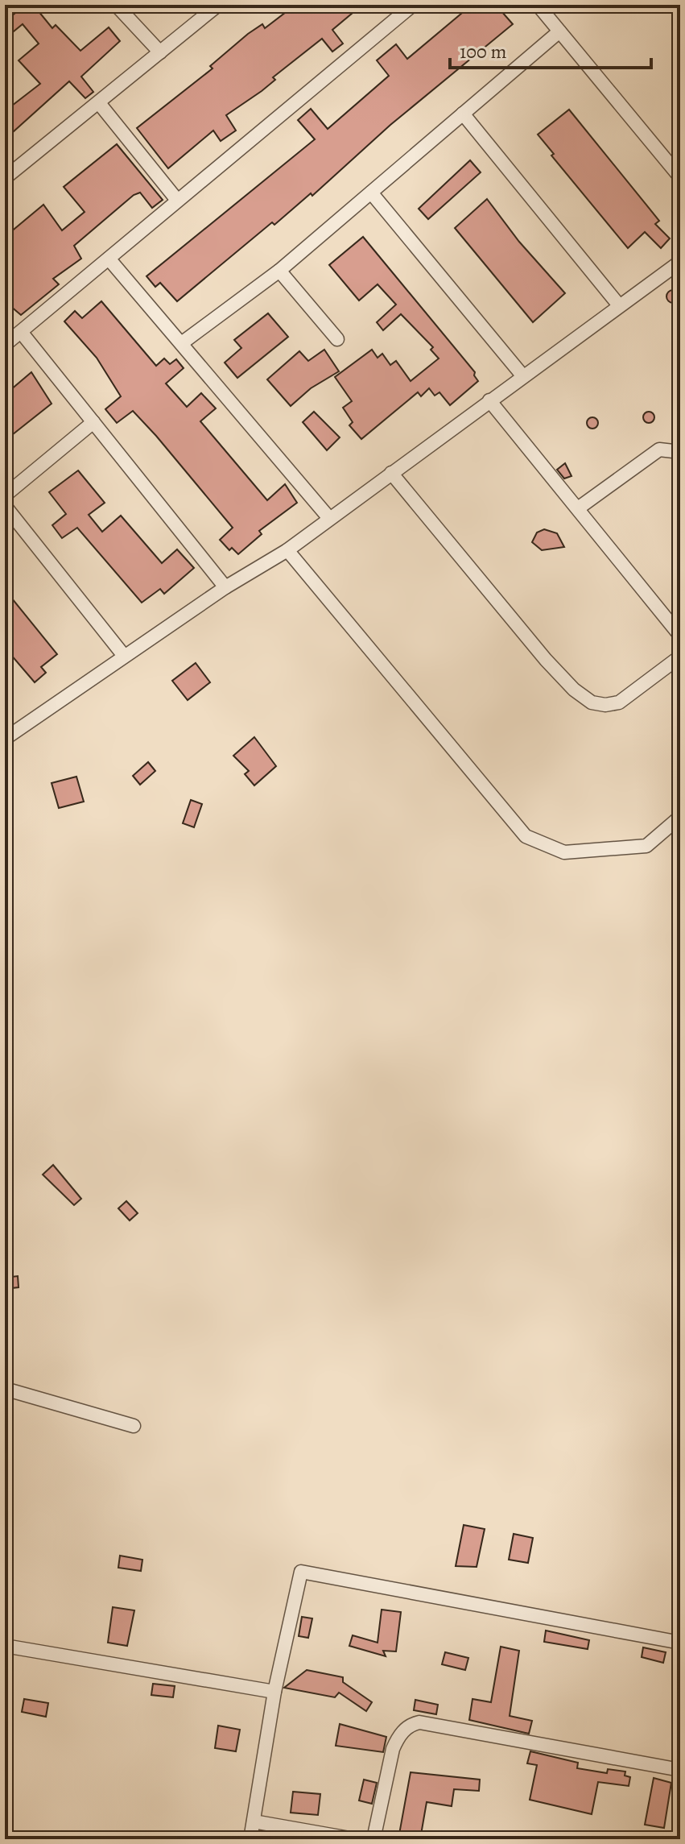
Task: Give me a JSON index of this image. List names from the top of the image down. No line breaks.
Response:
{"scale_bar":"100 m"}
